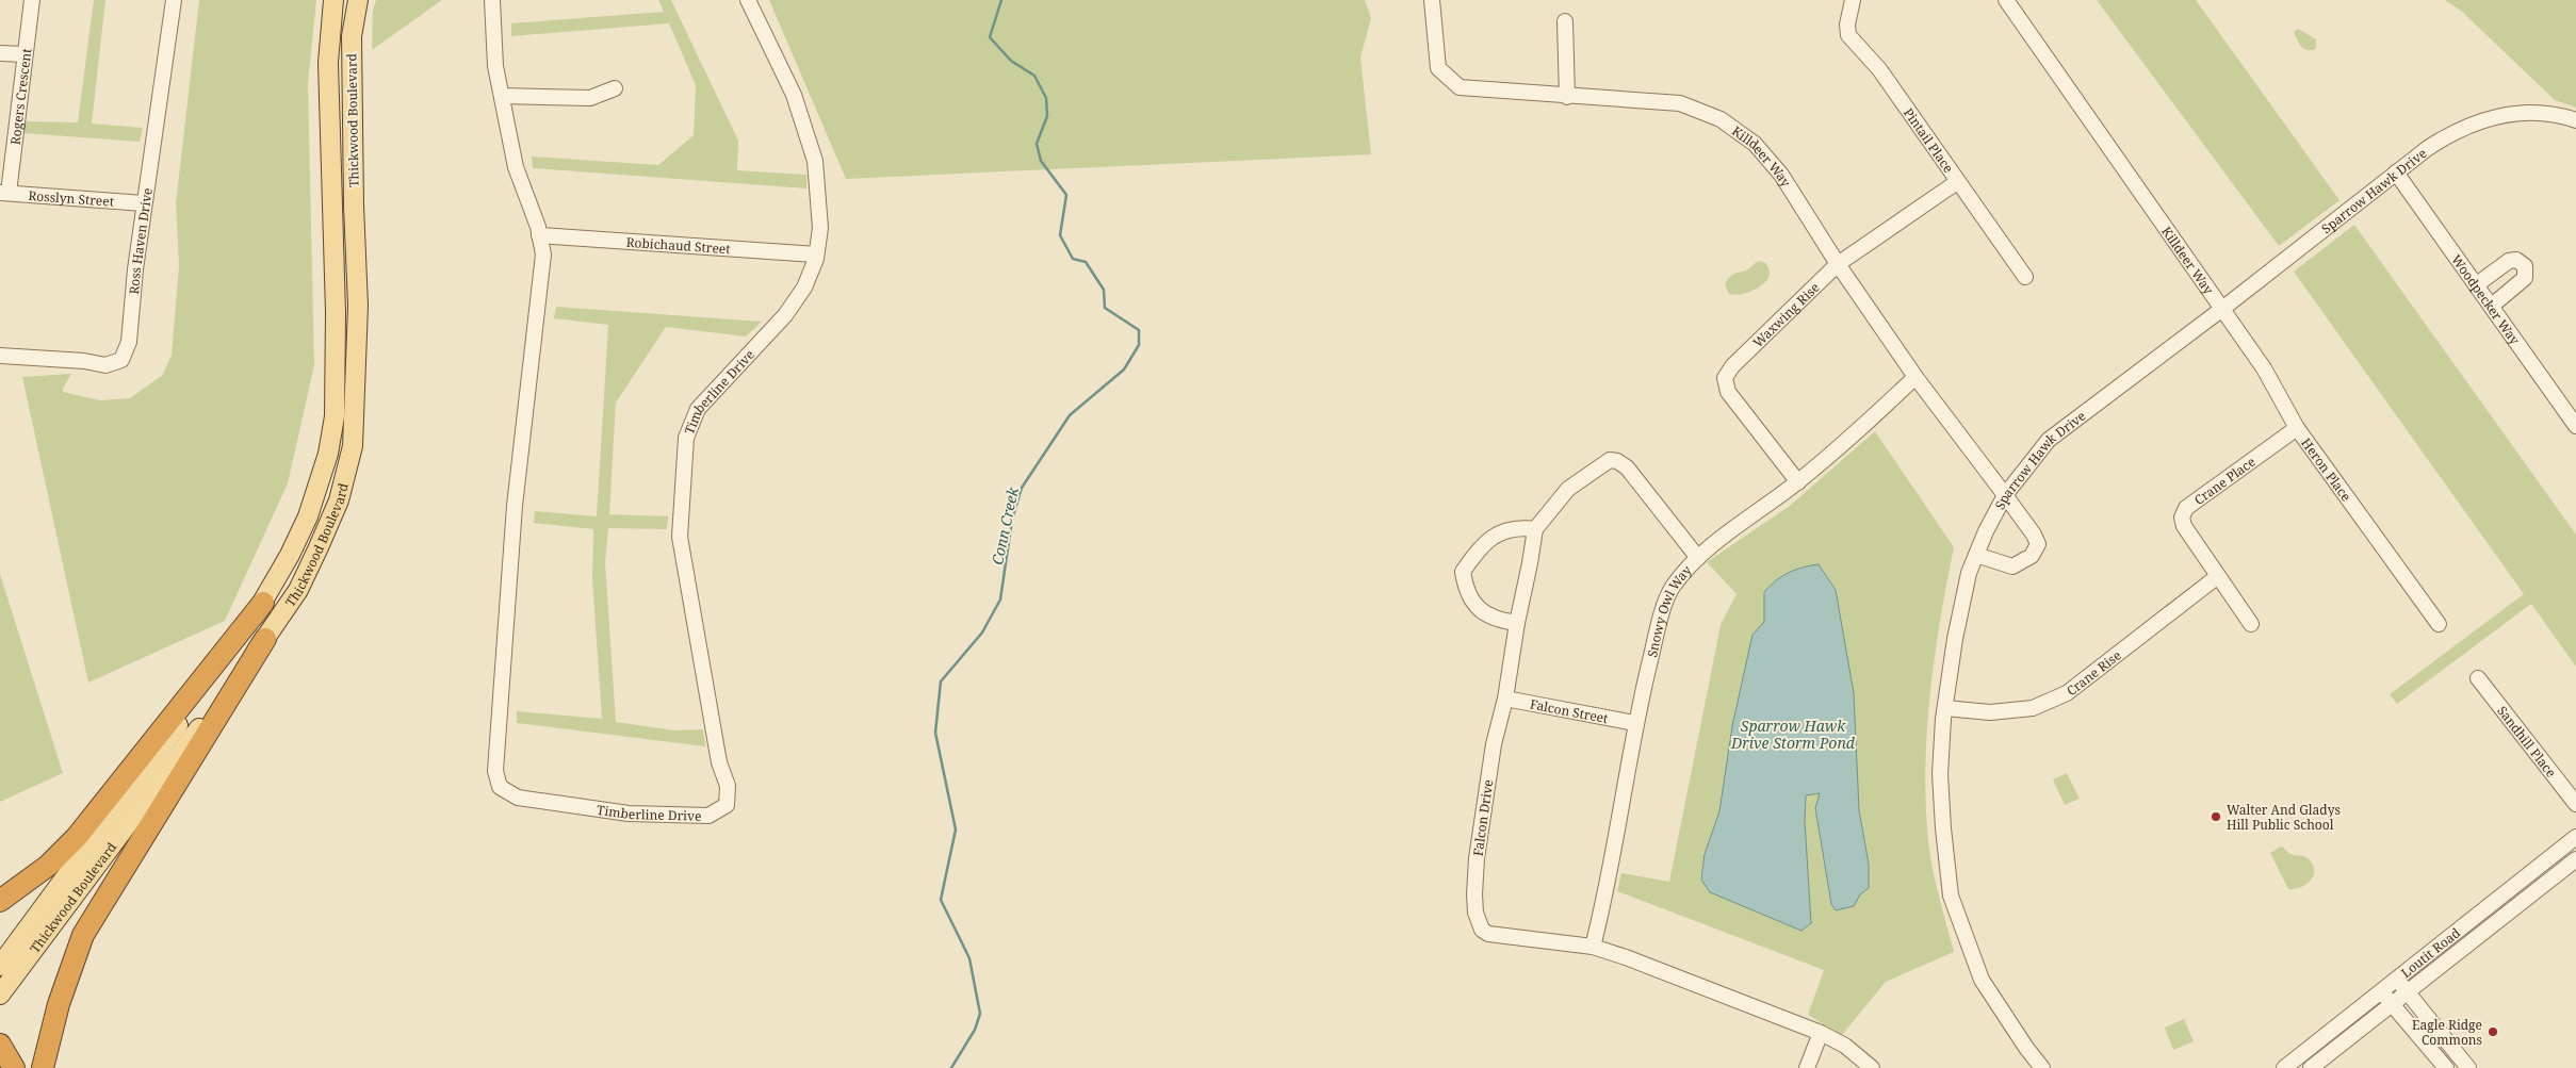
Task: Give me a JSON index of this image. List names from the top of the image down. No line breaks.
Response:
{"streets":{"main road":["Thickwood Boulevard"],"street":["Rogers Crescent","Pintail Place","Killdeer Way","Sparrow Hawk Drive","Rosslyn Street","Ross Haven Drive","Robichaud Street","Woodpecker Way","Waxwing Rise","Timberline Drive","Heron Place","Crane Place","Snowy Owl Way","Crane Rise","Falcon Street","Sandhill Place","Falcon Drive","Loutit Road"]},"crossings":[["Rogers Crescent","Rosslyn Street"],["Pintail Place","Waxwing Rise"],["Killdeer Way","Sparrow Hawk Drive"],["Killdeer Way","Waxwing Rise"],["Killdeer Way","Heron Place"],["Killdeer Way","Snowy Owl Way"],["Sparrow Hawk Drive","Woodpecker Way"],["Sparrow Hawk Drive","Heron Place"],["Sparrow Hawk Drive","Crane Rise"],["Rosslyn Street","Ross Haven Drive"],["Robichaud Street","Timberline Drive"],["Waxwing Rise","Snowy Owl Way"],["Heron Place","Crane Place"],["Crane Place","Crane Rise"],["Snowy Owl Way","Falcon Street"],["Snowy Owl Way","Falcon Drive"],["Falcon Street","Falcon Drive"]],"water":["Conn Creek","Sparrow Hawk Drive Storm Pond"],"places":["Walter And Gladys Hill Public School","Eagle Ridge Commons"]}
